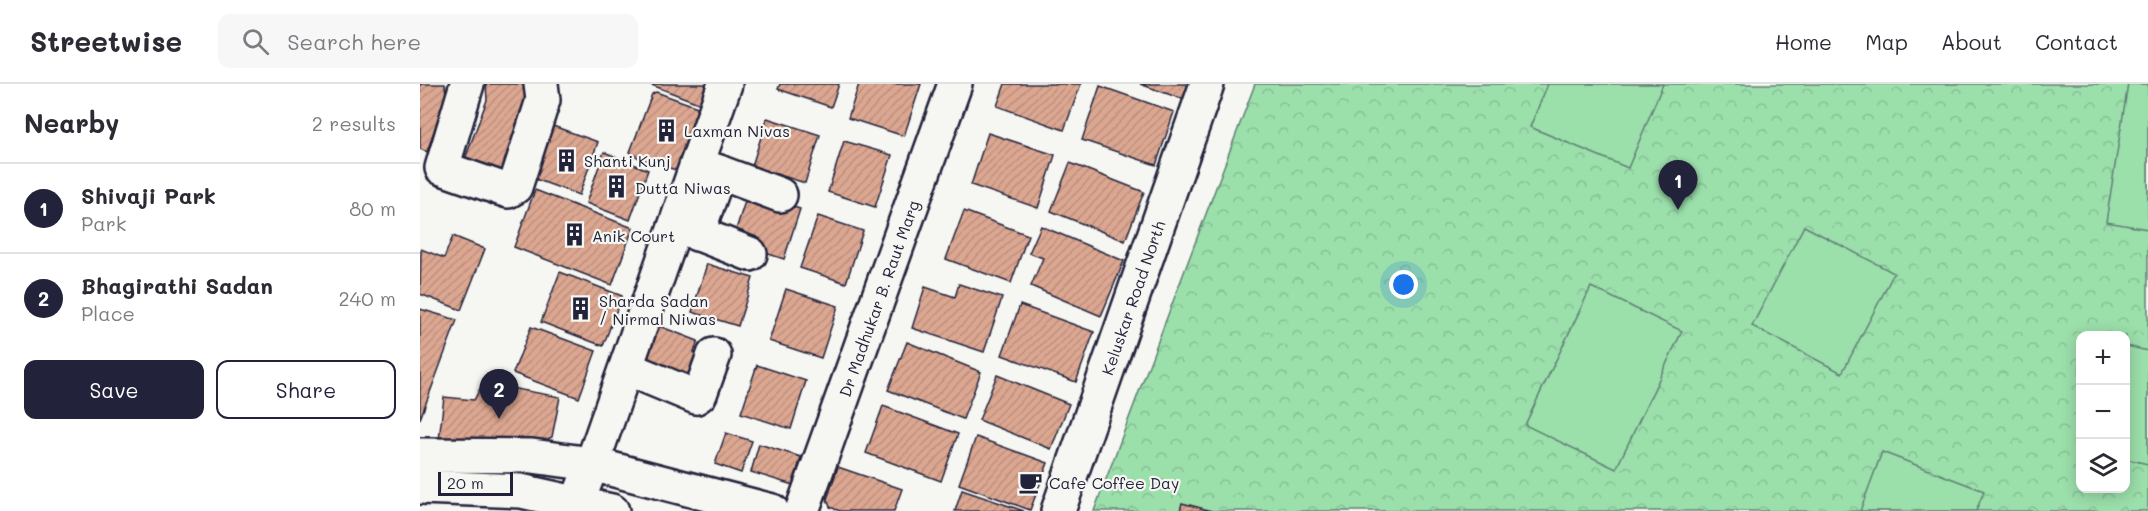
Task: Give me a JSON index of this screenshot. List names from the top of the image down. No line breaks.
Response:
{"streets":{"street":["Dr Madhukar B. Raut Marg","Keluskar Road North"]},"places":{"building":["Laxman Nivas","Shanti Kunj","Dutta Niwas","Anik Court","Sharda Sadan / Nirmal Niwas"],"cafe":["Cafe Coffee Day"]},"scale_bar":"20 m","page":{"header":"Streetwise","search":"Search here","nav":["Home","Map","About","Contact"],"heading":["Nearby","2 results"],"pins":["1","2"],"list":[{"mark":"1","name":"Shivaji Park","note":"Park","value":"80 m"},{"mark":"2","name":"Bhagirathi Sadan","note":"Place","value":"240 m"}],"map_buttons":["+","−"],"buttons":["Save","Share"],"scale":"20 m"}}
